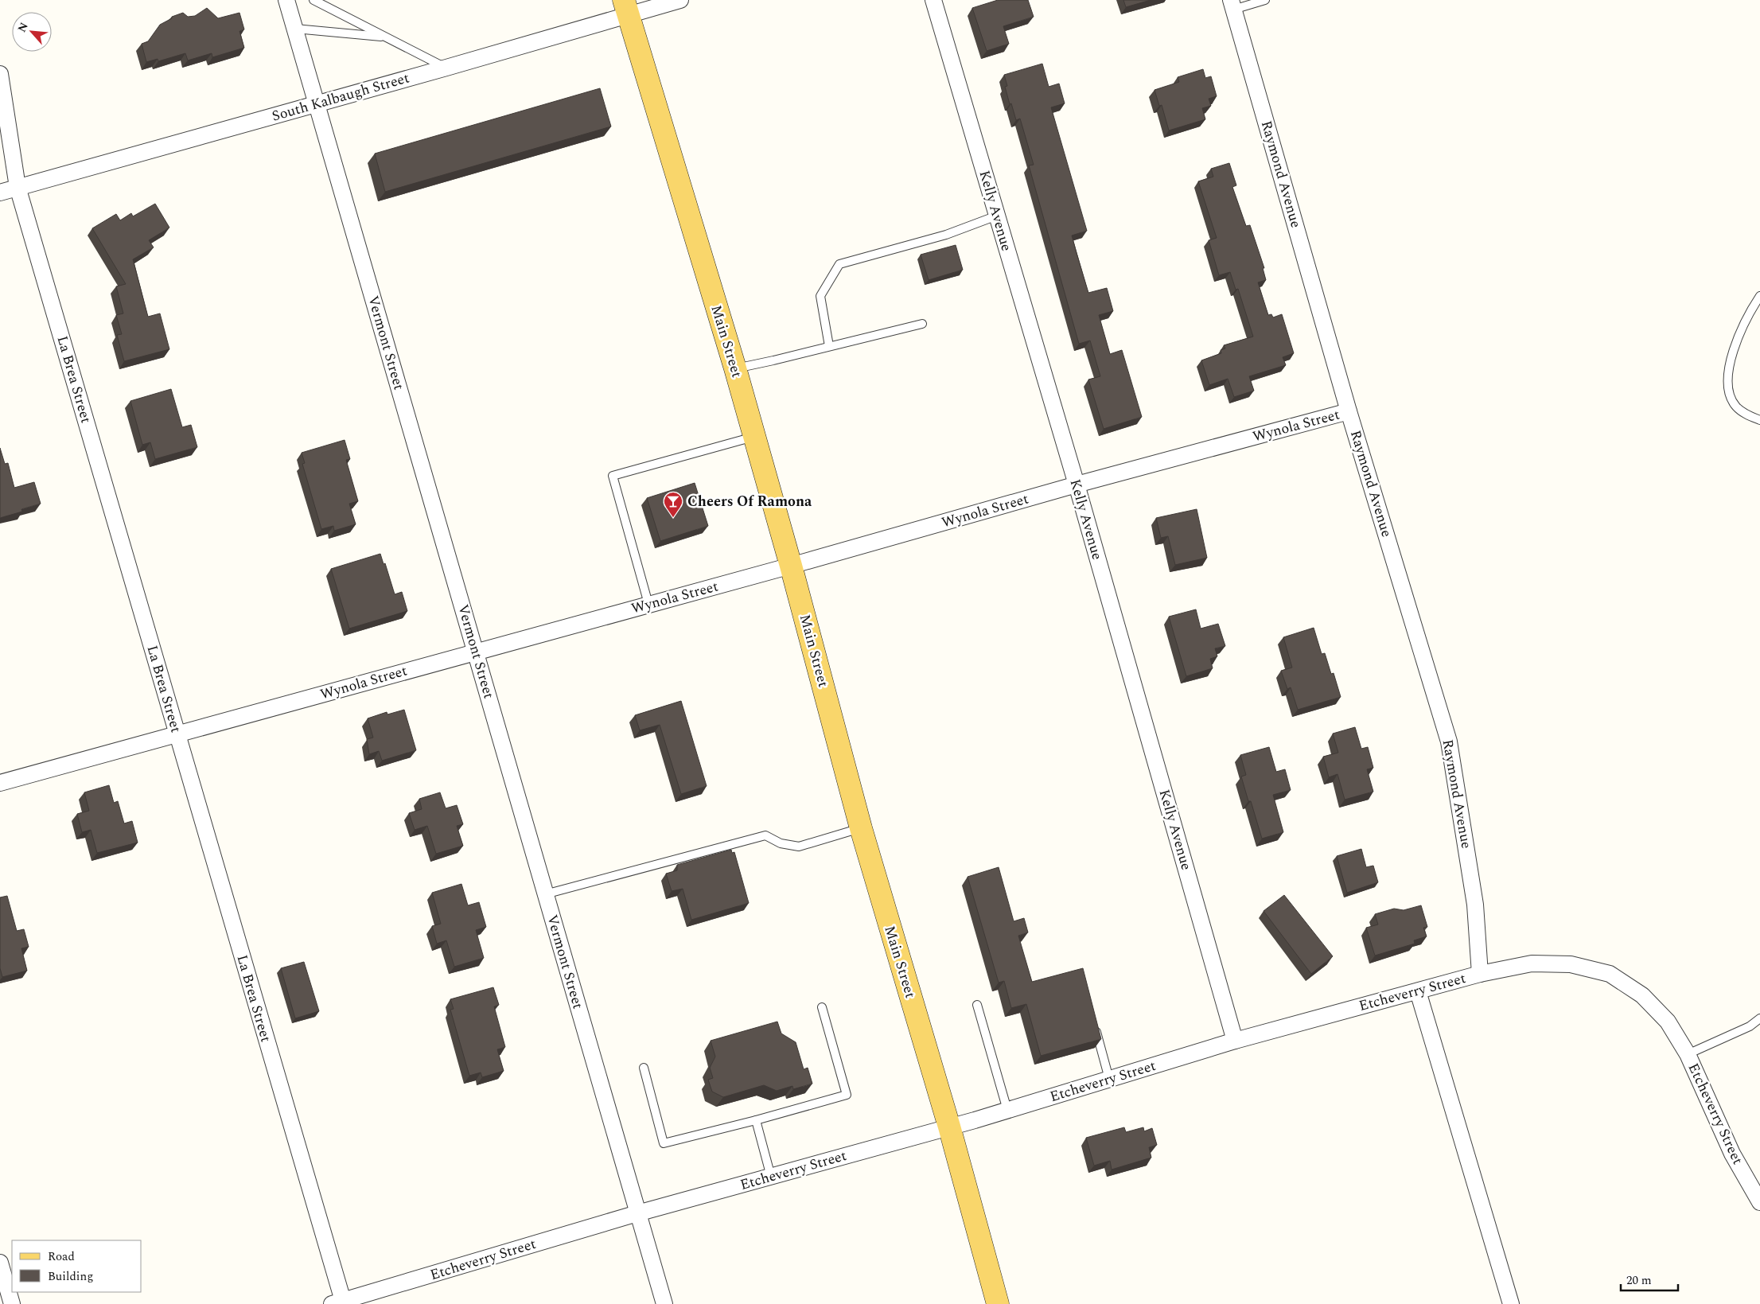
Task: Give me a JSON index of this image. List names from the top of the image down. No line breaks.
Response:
{"streets":{"main road":["Main Street"],"street":["South Kalbaugh Street","Raymond Avenue","Kelly Avenue","Vermont Street","La Brea Street","Wynola Street","Etcheverry Street"]},"crossings":[["South Kalbaugh Street","Main Street"],["South Kalbaugh Street","Vermont Street"],["South Kalbaugh Street","La Brea Street"],["Raymond Avenue","Wynola Street"],["Raymond Avenue","Etcheverry Street"],["Kelly Avenue","Wynola Street"],["Kelly Avenue","Etcheverry Street"],["Main Street","Wynola Street"],["Main Street","Etcheverry Street"],["Vermont Street","Wynola Street"],["Vermont Street","Etcheverry Street"],["La Brea Street","Wynola Street"],["La Brea Street","Etcheverry Street"]],"places":{"bar":["Cheers Of Ramona"]},"legend":["Road","Building"],"scale_bar":"20 m","north":"top left"}
